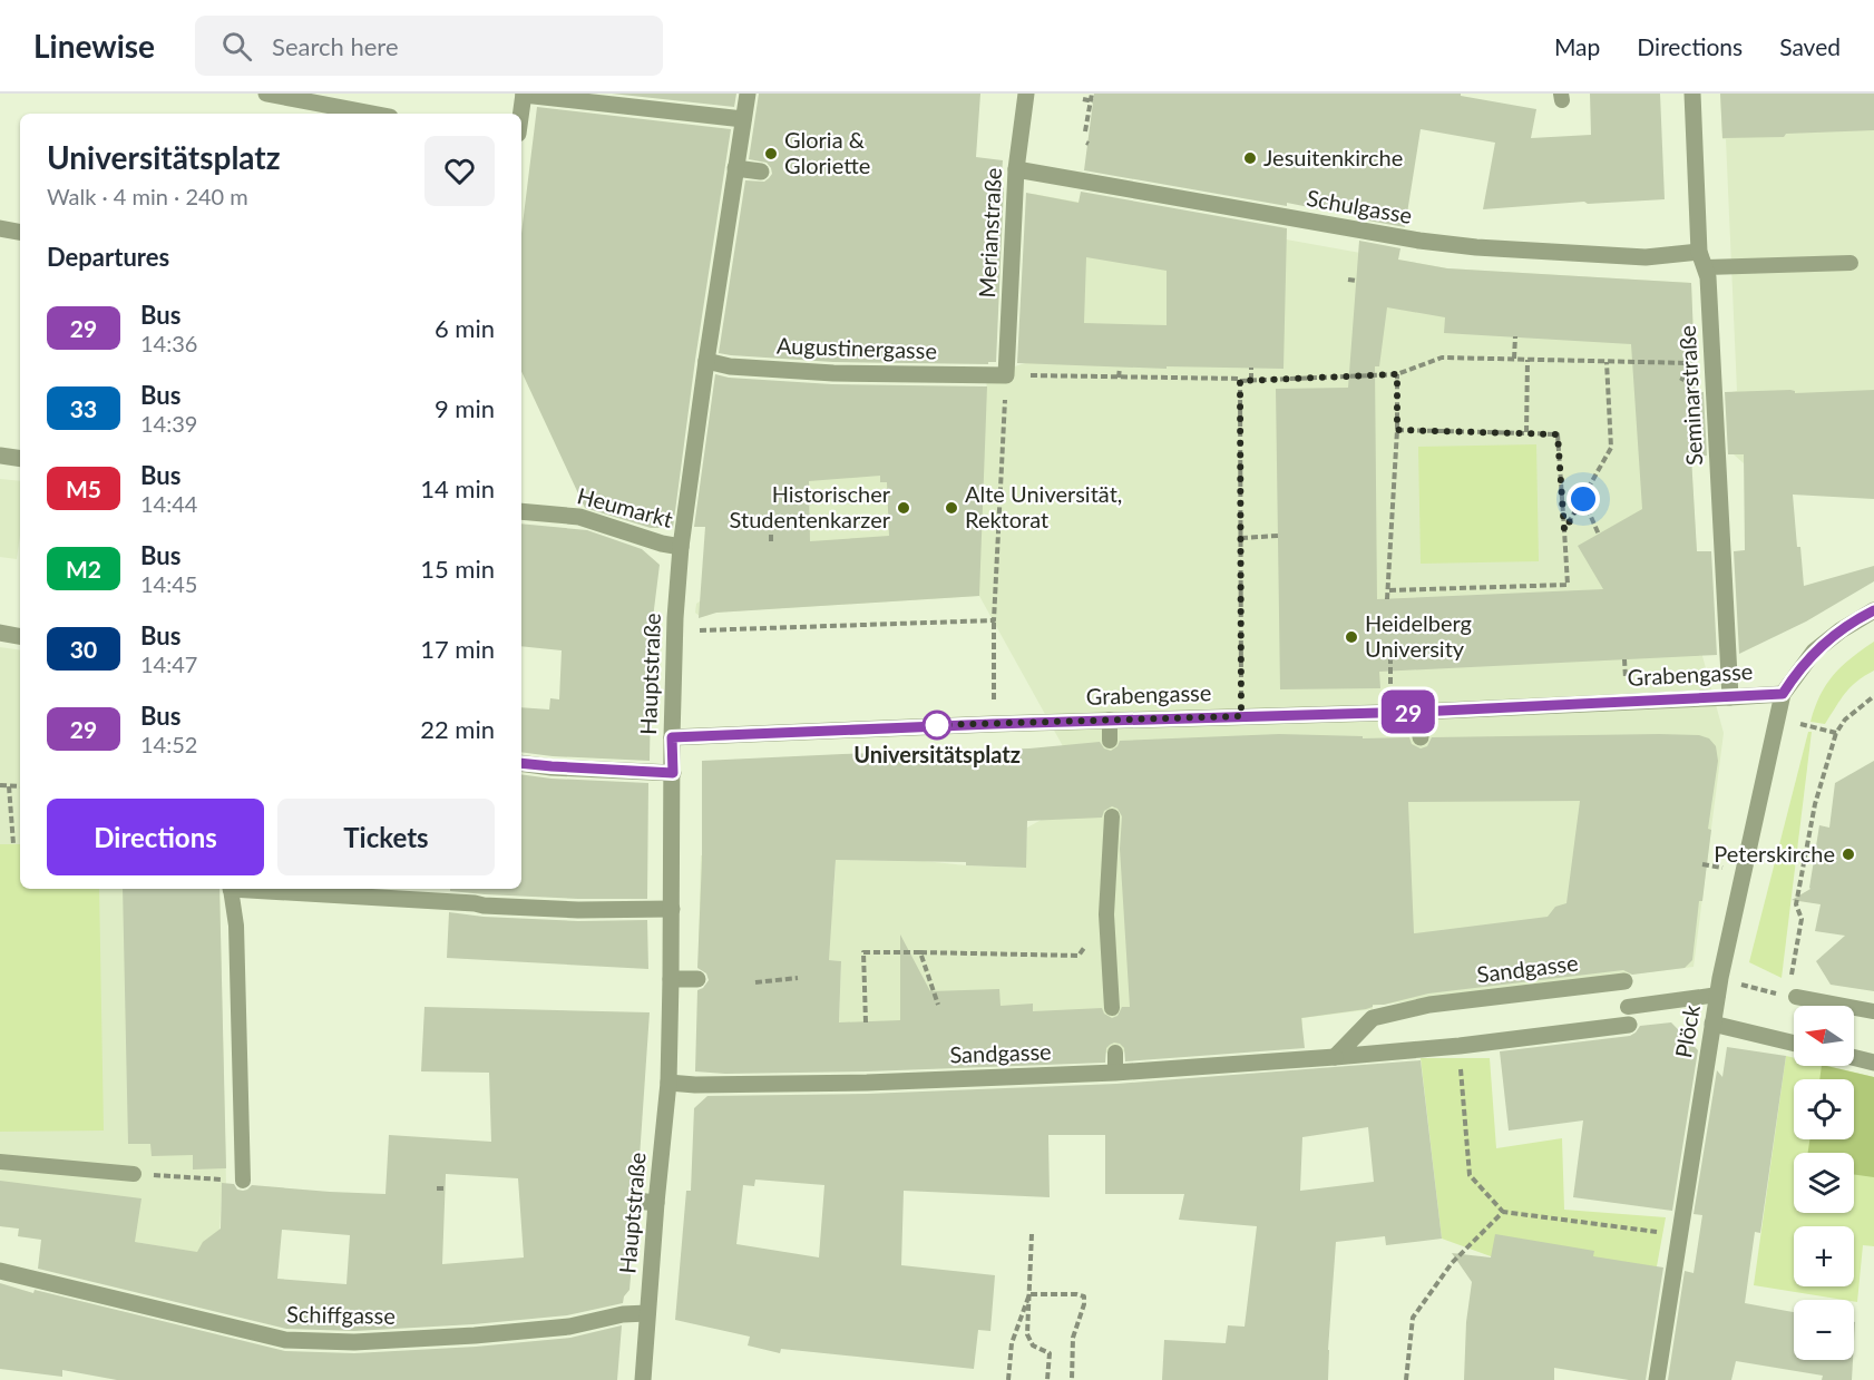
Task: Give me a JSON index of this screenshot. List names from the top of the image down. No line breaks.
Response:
{"streets":{"street":["Schulgasse","Merianstraße","Augustinergasse","Seminarstraße","Heumarkt","Hauptstraße","Grabengasse","Sandgasse","Plöck","Schiffgasse"]},"crossings":[["Schulgasse","Merianstraße"],["Schulgasse","Seminarstraße"],["Merianstraße","Augustinergasse"],["Augustinergasse","Hauptstraße"],["Seminarstraße","Grabengasse"],["Heumarkt","Hauptstraße"],["Hauptstraße","Grabengasse"],["Hauptstraße","Sandgasse"],["Hauptstraße","Schiffgasse"],["Grabengasse","Plöck"]],"places":["Gloria & Gloriette","Jesuitenkirche","Historischer Studentenkarzer","Alte Universität, Rektorat","Heidelberg University","Universitätsplatz","Peterskirche"],"lines":["bus line 29"],"north":"left","page":{"header":"Linewise","search":"Search here","nav":["Map","Directions","Saved"],"on_map":"29","heading":[["Universitätsplatz","Walk · 4 min · 240 m"],"Departures"],"list":[{"mark":"29","name":"Bus","note":"14:36","value":"6 min"},{"mark":"33","name":"Bus","note":"14:39","value":"9 min"},{"mark":"M5","name":"Bus","note":"14:44","value":"14 min"},{"mark":"M2","name":"Bus","note":"14:45","value":"15 min"},{"mark":"30","name":"Bus","note":"14:47","value":"17 min"},{"mark":"29","name":"Bus","note":"14:52","value":"22 min"}],"buttons":["Directions","Tickets"],"map_buttons":["+","−"]}}
